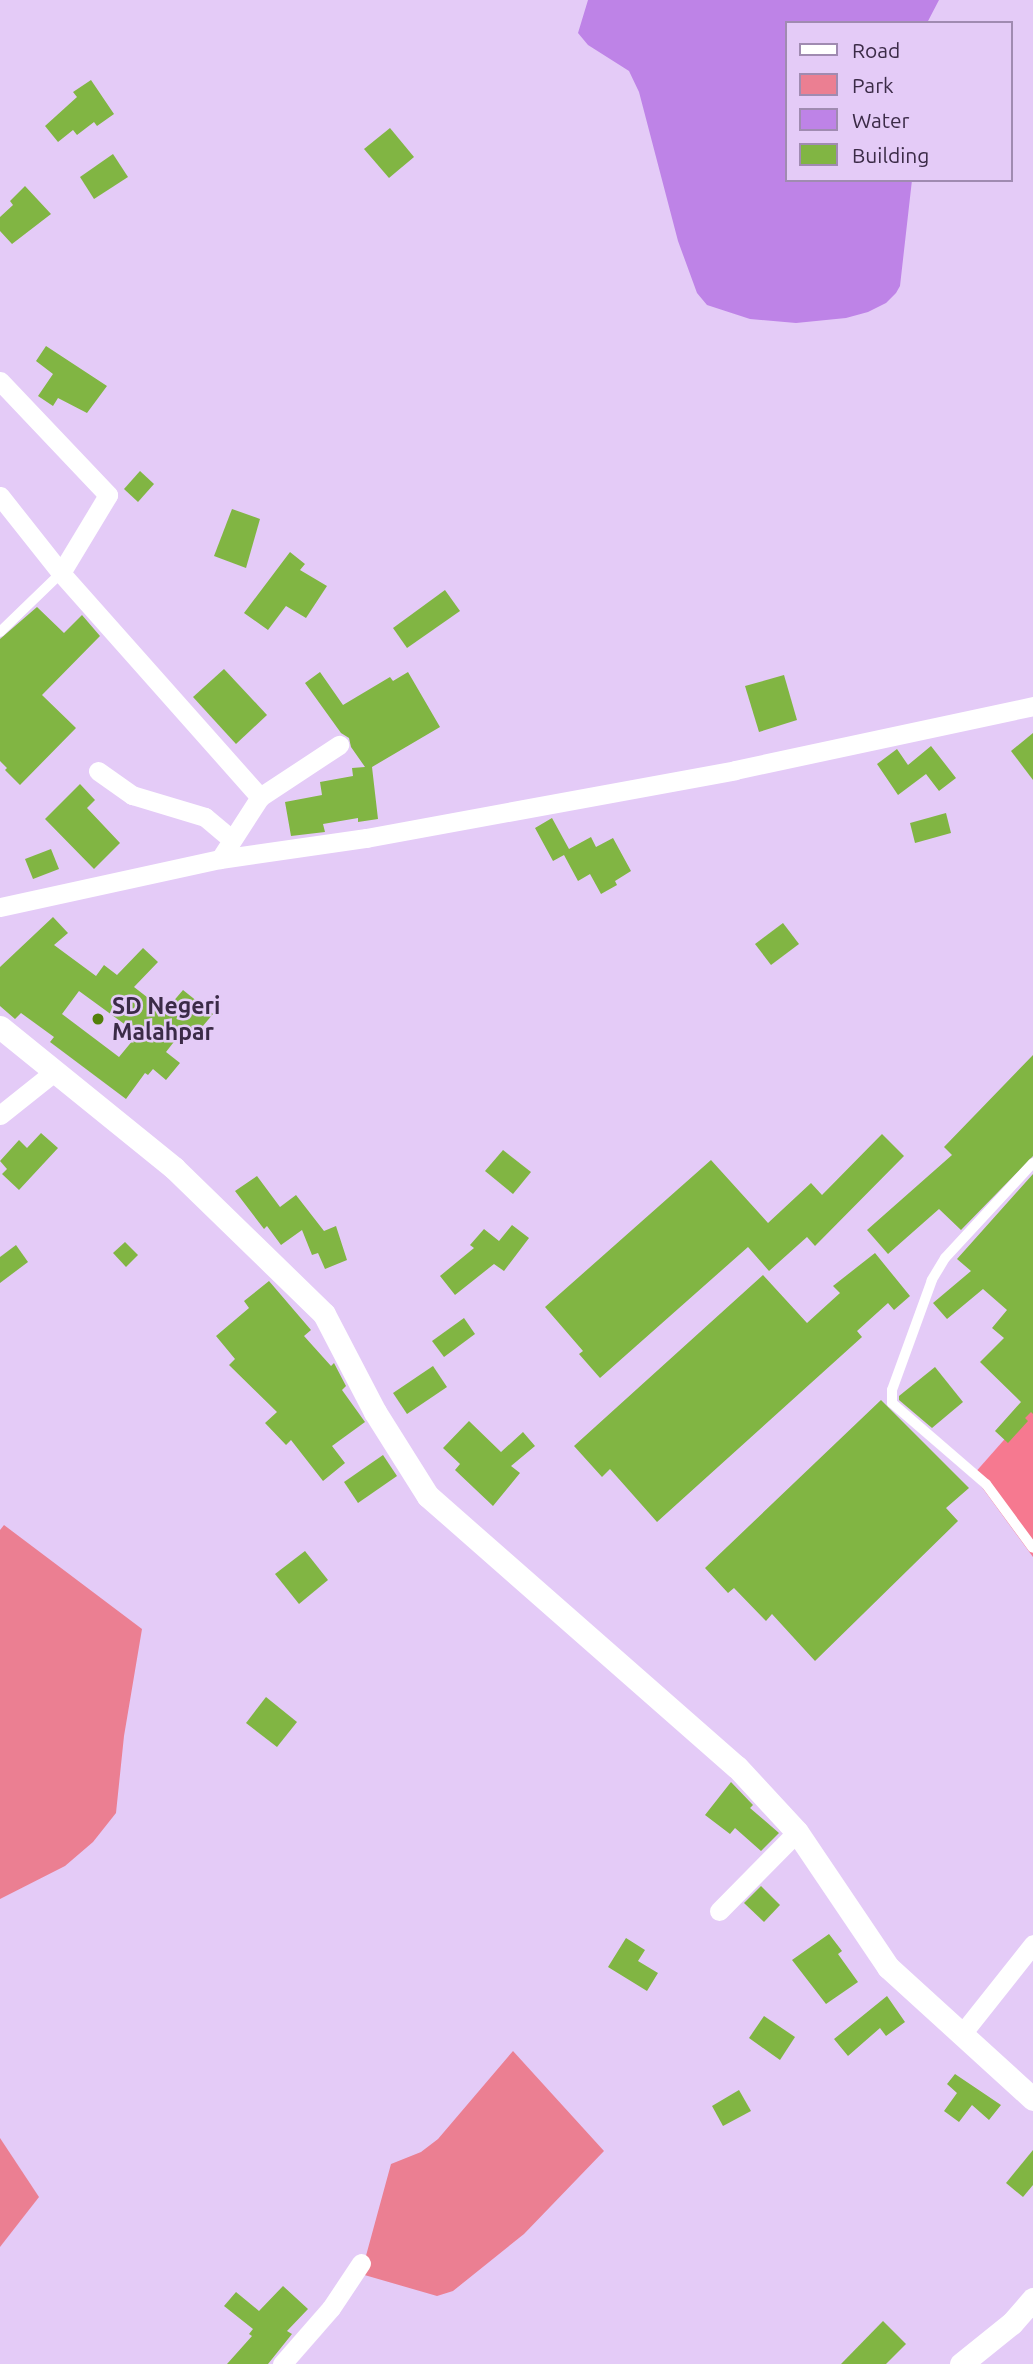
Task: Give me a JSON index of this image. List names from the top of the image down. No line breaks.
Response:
{"places":["SD Negeri Malahpar"],"legend":["Road","Park","Water","Building"]}
